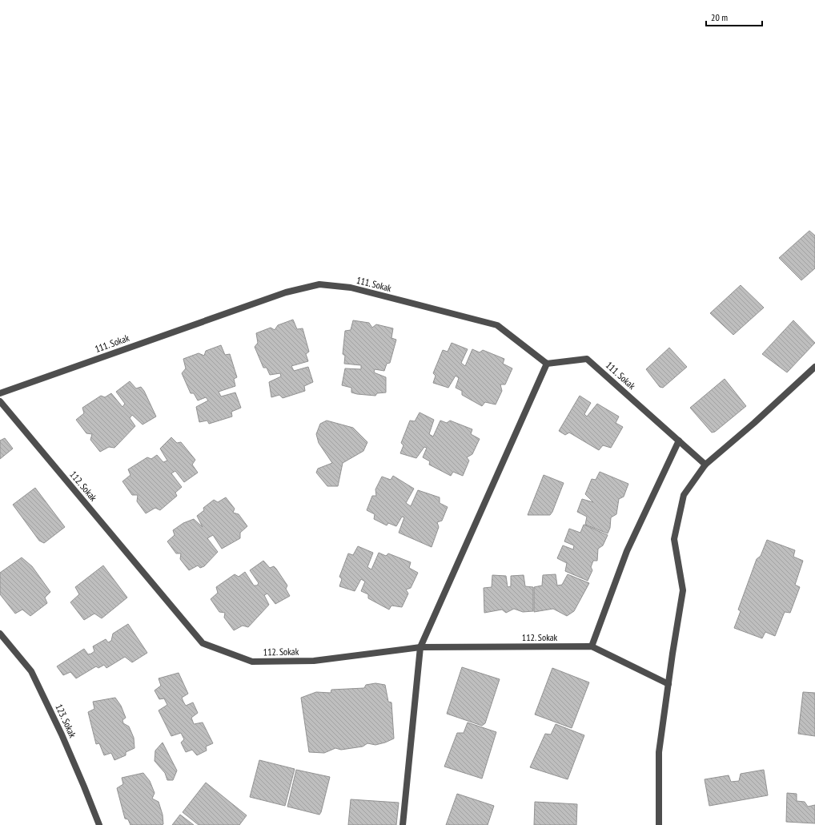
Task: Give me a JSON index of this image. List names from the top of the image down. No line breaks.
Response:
{"streets":{"street":["111. Sokak","112. Sokak","123. Sokak"]},"scale_bar":"20 m"}
